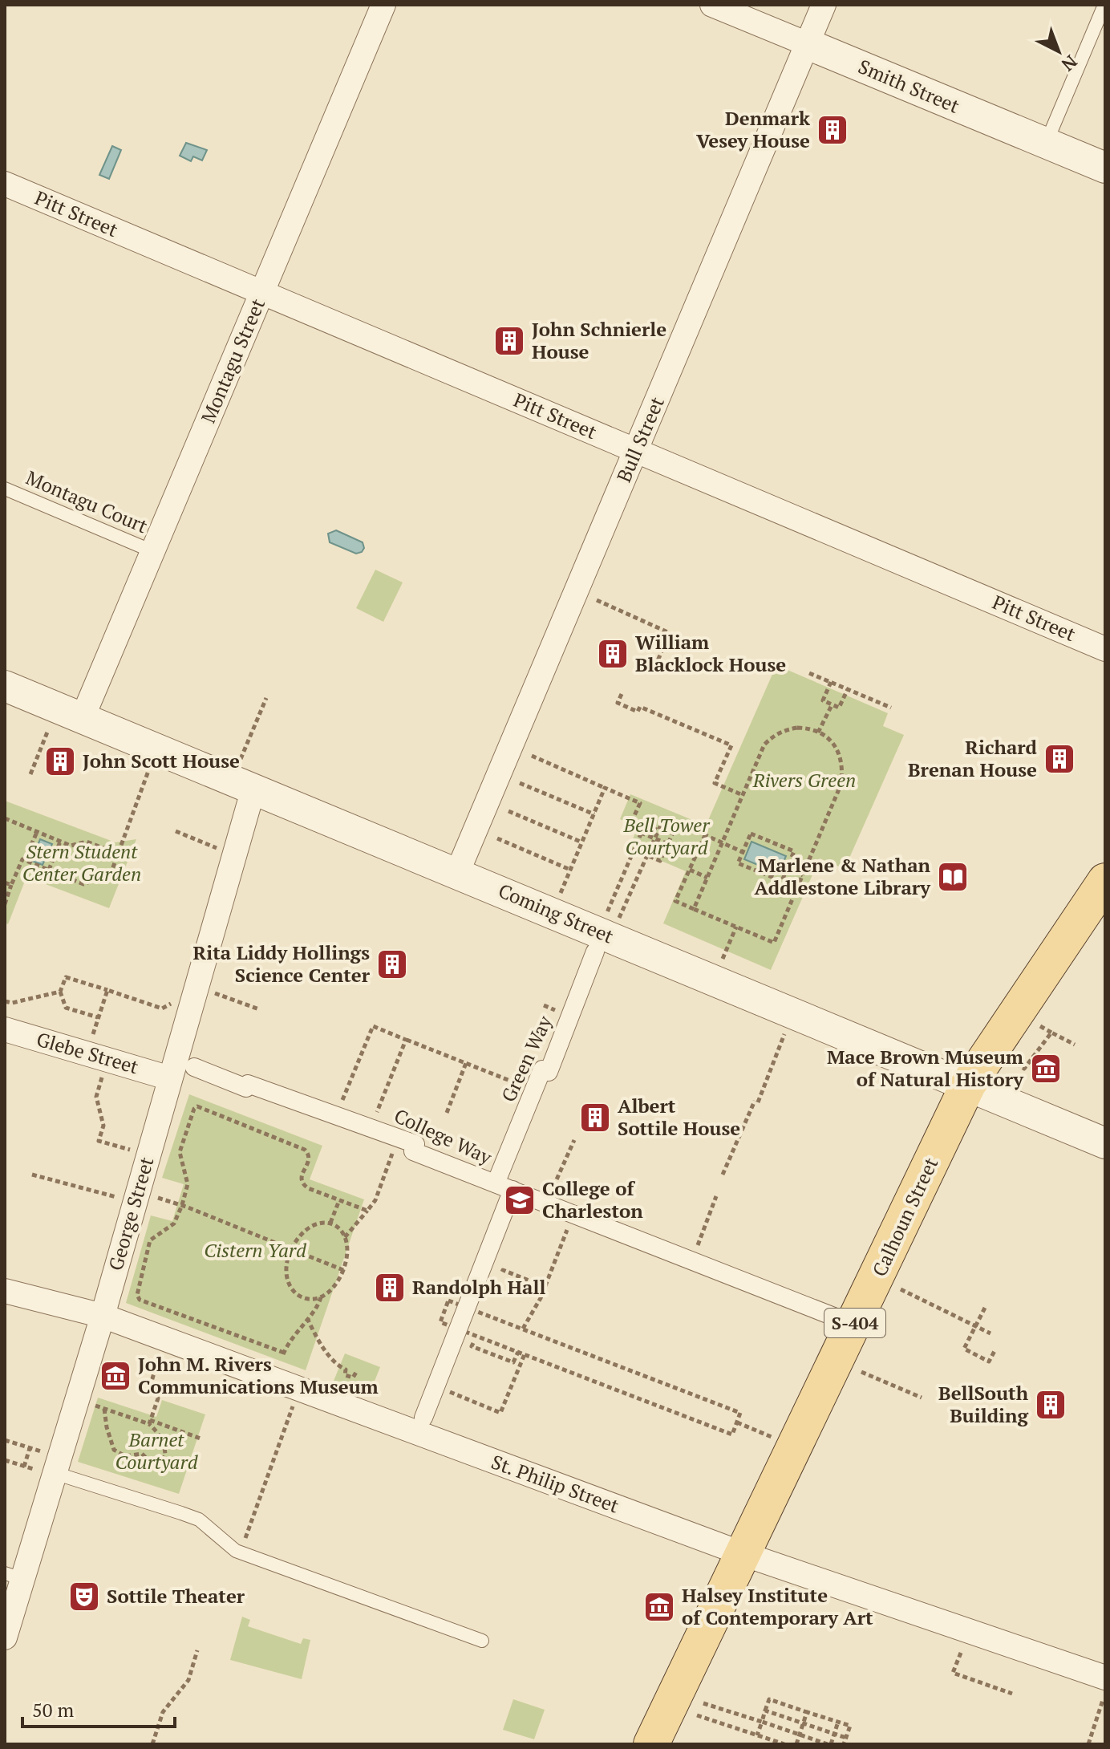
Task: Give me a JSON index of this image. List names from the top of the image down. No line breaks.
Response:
{"streets":{"main road":["Calhoun Street","S-404"],"street":["Smith Street","Pitt Street","Montagu Street","Bull Street","Coming Street","Glebe Street","Green Way","College Way","George Street","St. Philip Street"],"lane":["Montagu Court"]},"crossings":[["Smith Street","Bull Street"],["Pitt Street","Montagu Street"],["Pitt Street","Bull Street"],["Montagu Street","Montagu Court"],["Montagu Street","Coming Street"],["Bull Street","Coming Street"],["Coming Street","George Street"],["Coming Street","Calhoun Street"],["Glebe Street","George Street"],["Green Way","College Way"],["College Way","Calhoun Street"],["George Street","St. Philip Street"],["Calhoun Street","St. Philip Street"]],"parks":["Rivers Green","Bell Tower Courtyard","Stern Student Center Garden","Cistern Yard","Barnet Courtyard"],"places":{"building":["Denmark Vesey House","John Schnierle House","William Blacklock House","Richard Brenan House","John Scott House","Rita Liddy Hollings Science Center","Albert Sottile House","Randolph Hall","BellSouth Building"],"library":["Marlene & Nathan Addlestone Library"],"museum":["Mace Brown Museum of Natural History","John M. Rivers Communications Museum","Halsey Institute of Contemporary Art"],"school or university":["College of Charleston"],"theatre":["Sottile Theater"]},"scale_bar":"50 m","north":"bottom right"}
